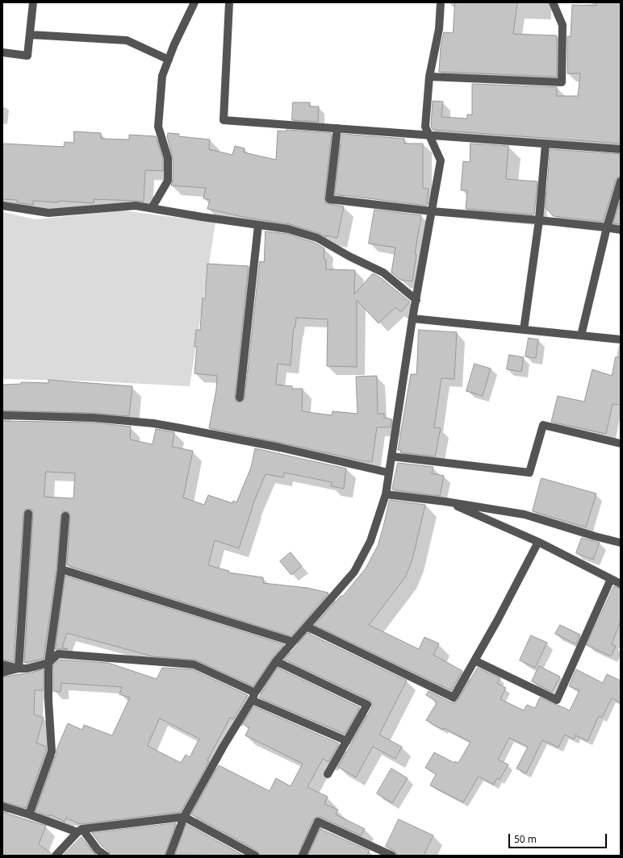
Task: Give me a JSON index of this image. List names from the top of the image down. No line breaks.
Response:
{"scale_bar":"50 m"}
